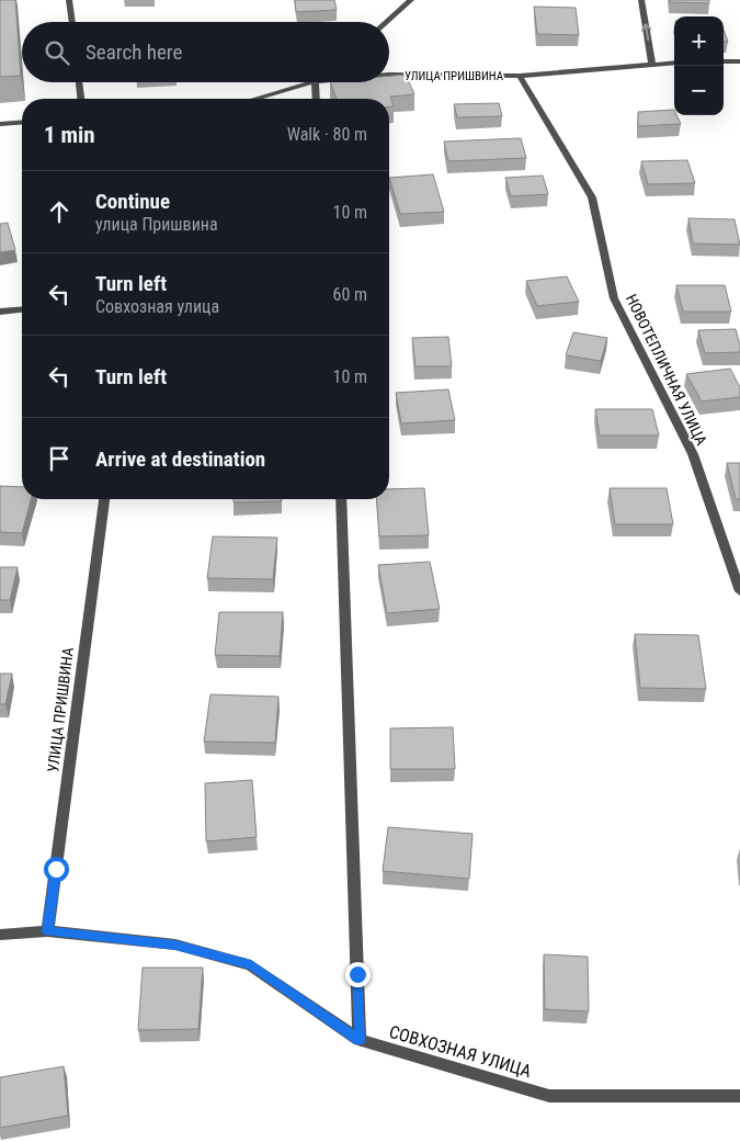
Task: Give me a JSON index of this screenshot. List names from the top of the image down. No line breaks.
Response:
{"streets":{"street":["УЛИЦА ПРИШВИНА","НОВОТЕПЛИЧНАЯ УЛИЦА","СОВХОЗНАЯ УЛИЦА"]},"crossings":[["УЛИЦА ПРИШВИНА","НОВОТЕПЛИЧНАЯ УЛИЦА"],["УЛИЦА ПРИШВИНА","СОВХОЗНАЯ УЛИЦА"]],"page":{"map_buttons":["+","−"],"search":"Search here","heading":["1 min","Walk · 80 m"],"list":[["Continue","улица Пришвина","10 m"],["Turn left","Совхозная улица","60 m"],["Turn left","10 m"],"Arrive at destination"]}}
